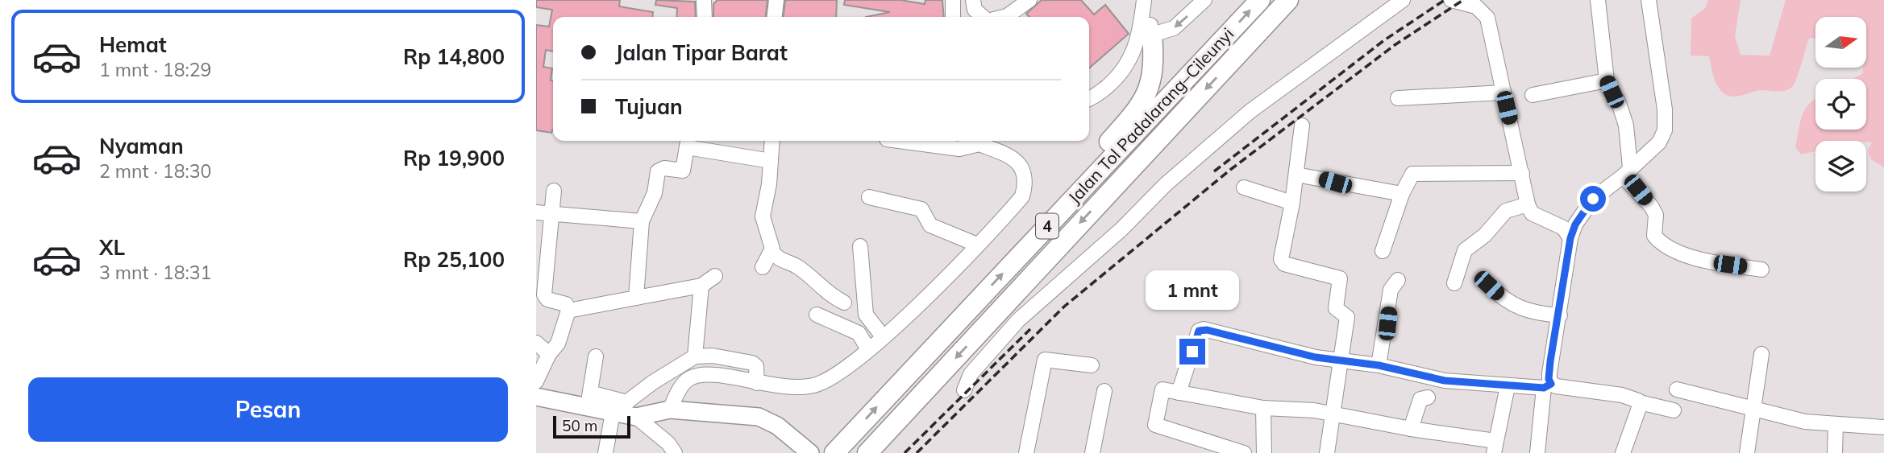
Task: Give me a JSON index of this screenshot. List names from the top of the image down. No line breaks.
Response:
{"streets":{"highway":["Jalan Tol Padalarang–Cileunyi","4"]},"scale_bar":"50 m","north":"right","page":{"list":[{"name":"Hemat","note":"1 mnt · 18:29","value":"Rp 14,800"},{"name":"Nyaman","note":"2 mnt · 18:30","value":"Rp 19,900"},{"name":"XL","note":"3 mnt · 18:31","value":"Rp 25,100"}],"banner":["Jalan Tipar Barat","Tujuan"],"bubble":"1 mnt","buttons":"Pesan","scale":"50 m"}}
